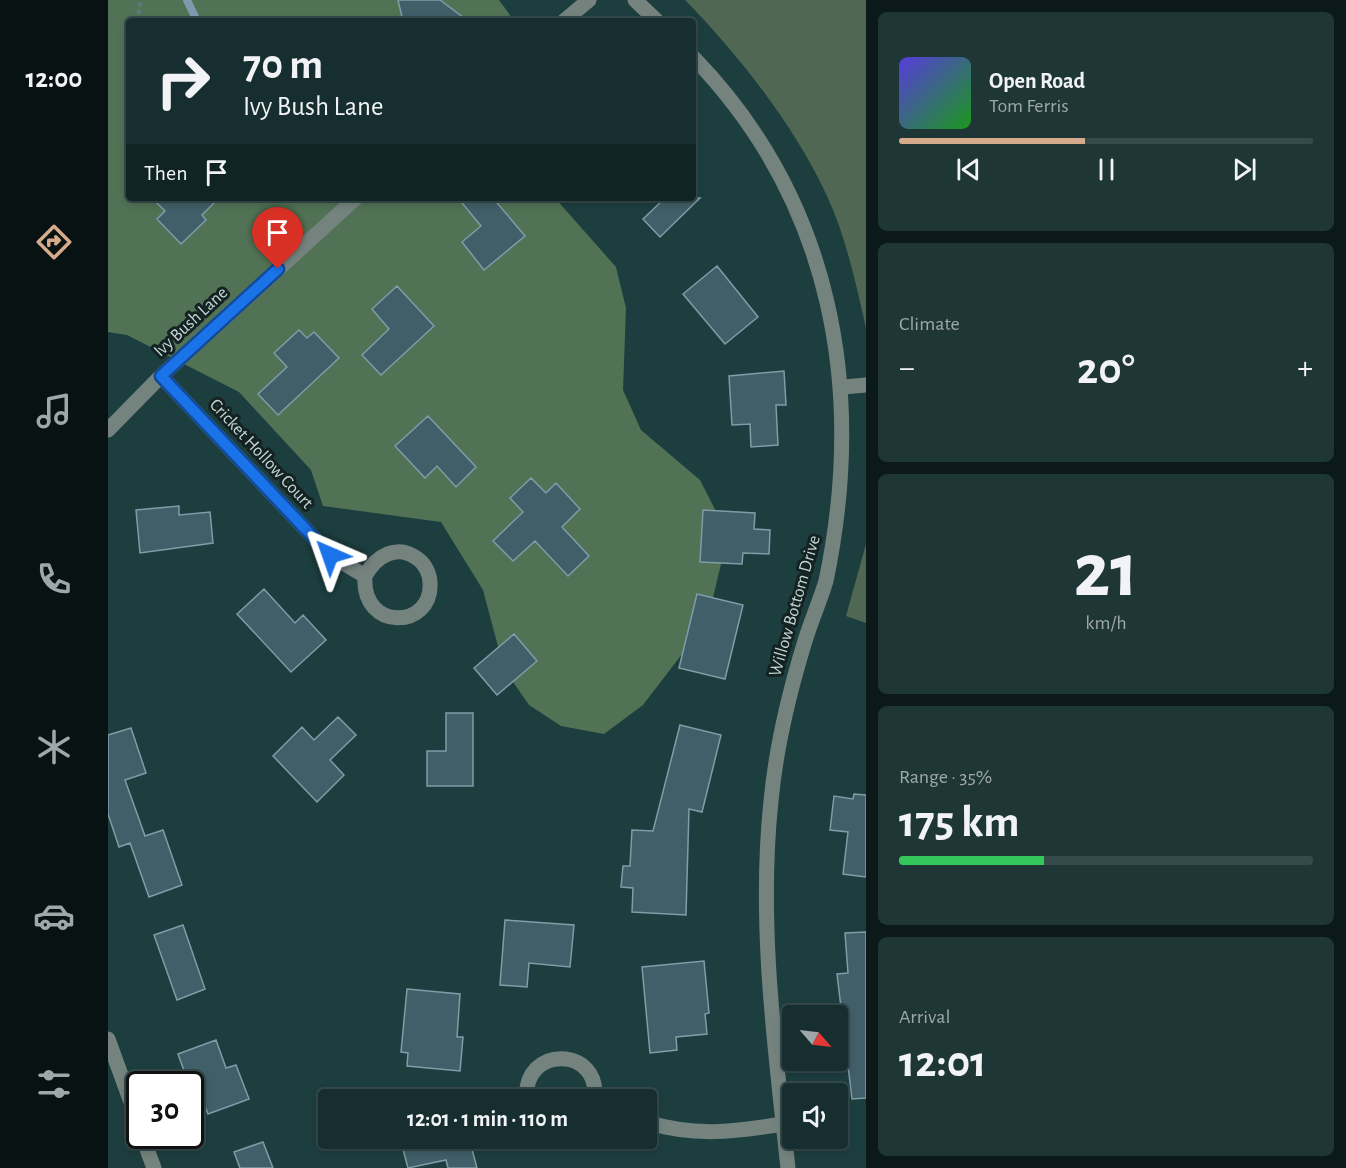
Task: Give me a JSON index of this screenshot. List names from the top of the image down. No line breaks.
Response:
{"streets":{"street":["Ivy Bush Lane","Cricket Hollow Court","Willow Bottom Drive"]},"crossings":[["Ivy Bush Lane","Cricket Hollow Court"]],"north":"bottom right","page":{"tabs":"12:00","turn":["70 m","Ivy Bush Lane"],"song":["Open Road","Tom Ferris"],"then":"Then","tile":["Climate",["21","km/h"],["Range · 35%","175 km"],["Arrival","12:01"]],"heat":["−","20°","+"],"limit":"30","trip":"12:01 · 1 min · 110 m"}}
